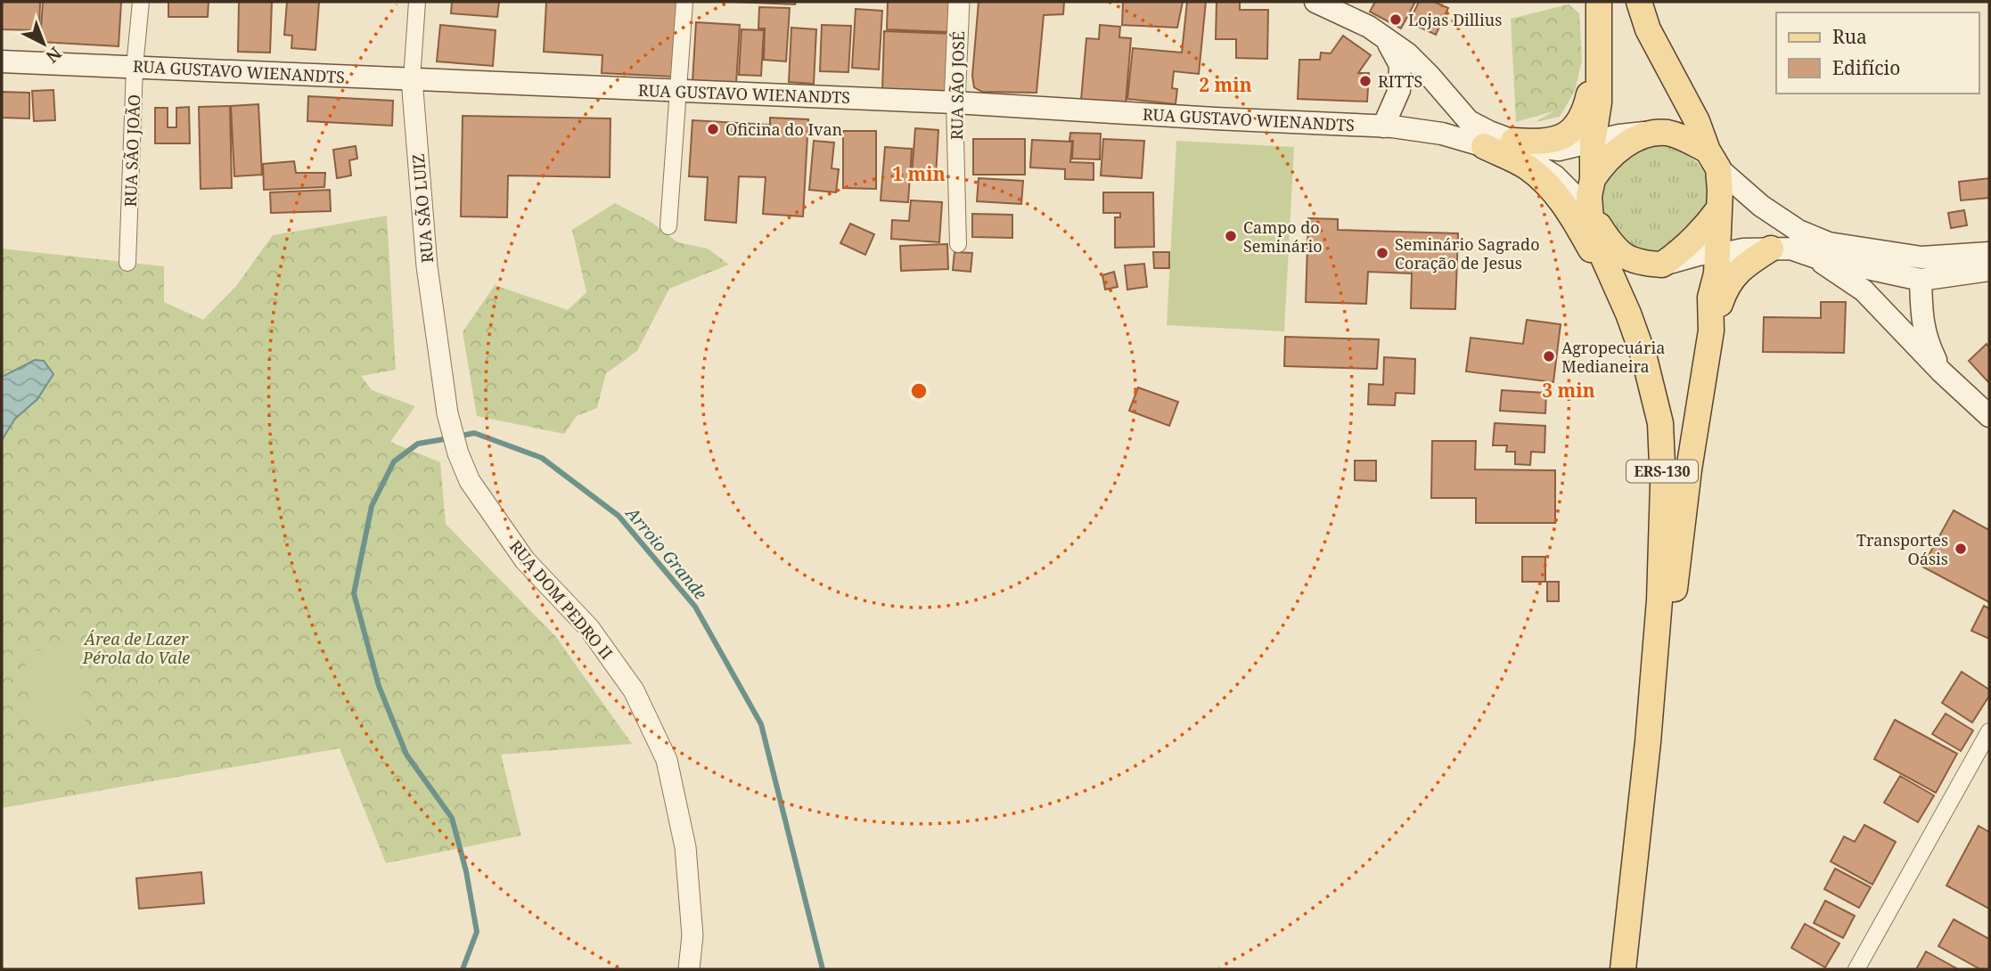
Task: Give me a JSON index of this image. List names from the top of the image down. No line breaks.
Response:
{"streets":{"main road":["RUA GUSTAVO WIENANDTS","ERS-130"],"street":["RUA SÃO JOSÉ","RUA SÃO JOÃO","RUA SÃO LUIZ","RUA DOM PEDRO II"]},"crossings":[["RUA GUSTAVO WIENANDTS","RUA SÃO JOSÉ"],["RUA GUSTAVO WIENANDTS","RUA SÃO JOÃO"],["RUA GUSTAVO WIENANDTS","RUA SÃO LUIZ"],["RUA SÃO LUIZ","RUA DOM PEDRO II"]],"water":["Arroio Grande"],"parks":["Área de Lazer Pérola do Vale"],"places":["Lojas Dillius","RITTS","Oficina do Ivan","Campo do Seminário","Seminário Sagrado Coração de Jesus","Agropecuária Medianeira","Transportes Oásis"],"legend":["Rua","Edifício"],"north":"bottom right","rings":["2 min","1 min","3 min"]}
